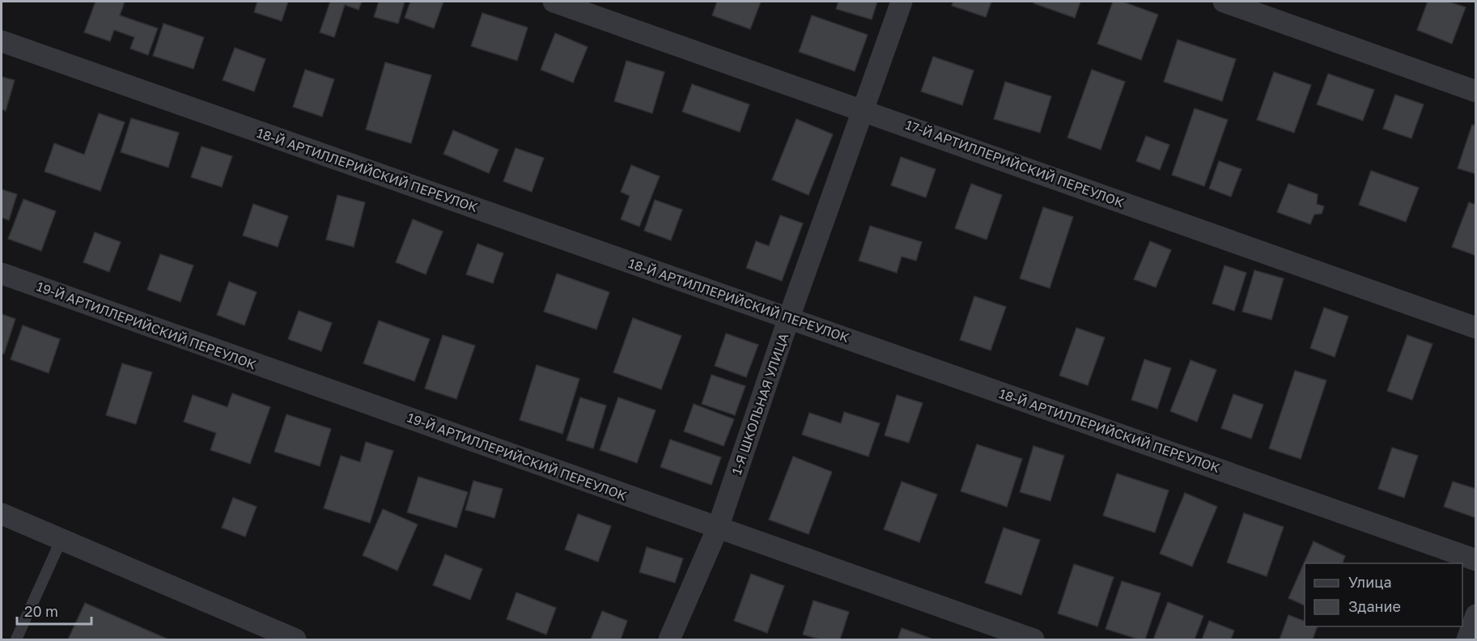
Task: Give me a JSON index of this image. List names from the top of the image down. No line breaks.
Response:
{"streets":{"street":["17-Й АРТИЛЛЕРИЙСКИЙ ПЕРЕУЛОК","18-Й АРТИЛЛЕРИЙСКИЙ ПЕРЕУЛОК","19-Й АРТИЛЛЕРИЙСКИЙ ПЕРЕУЛОК","1-Я ШКОЛЬНАЯ УЛИЦА"]},"crossings":[["17-Й АРТИЛЛЕРИЙСКИЙ ПЕРЕУЛОК","1-Я ШКОЛЬНАЯ УЛИЦА"],["18-Й АРТИЛЛЕРИЙСКИЙ ПЕРЕУЛОК","1-Я ШКОЛЬНАЯ УЛИЦА"],["19-Й АРТИЛЛЕРИЙСКИЙ ПЕРЕУЛОК","1-Я ШКОЛЬНАЯ УЛИЦА"]],"legend":["Улица","Здание"],"scale_bar":"20 m"}
